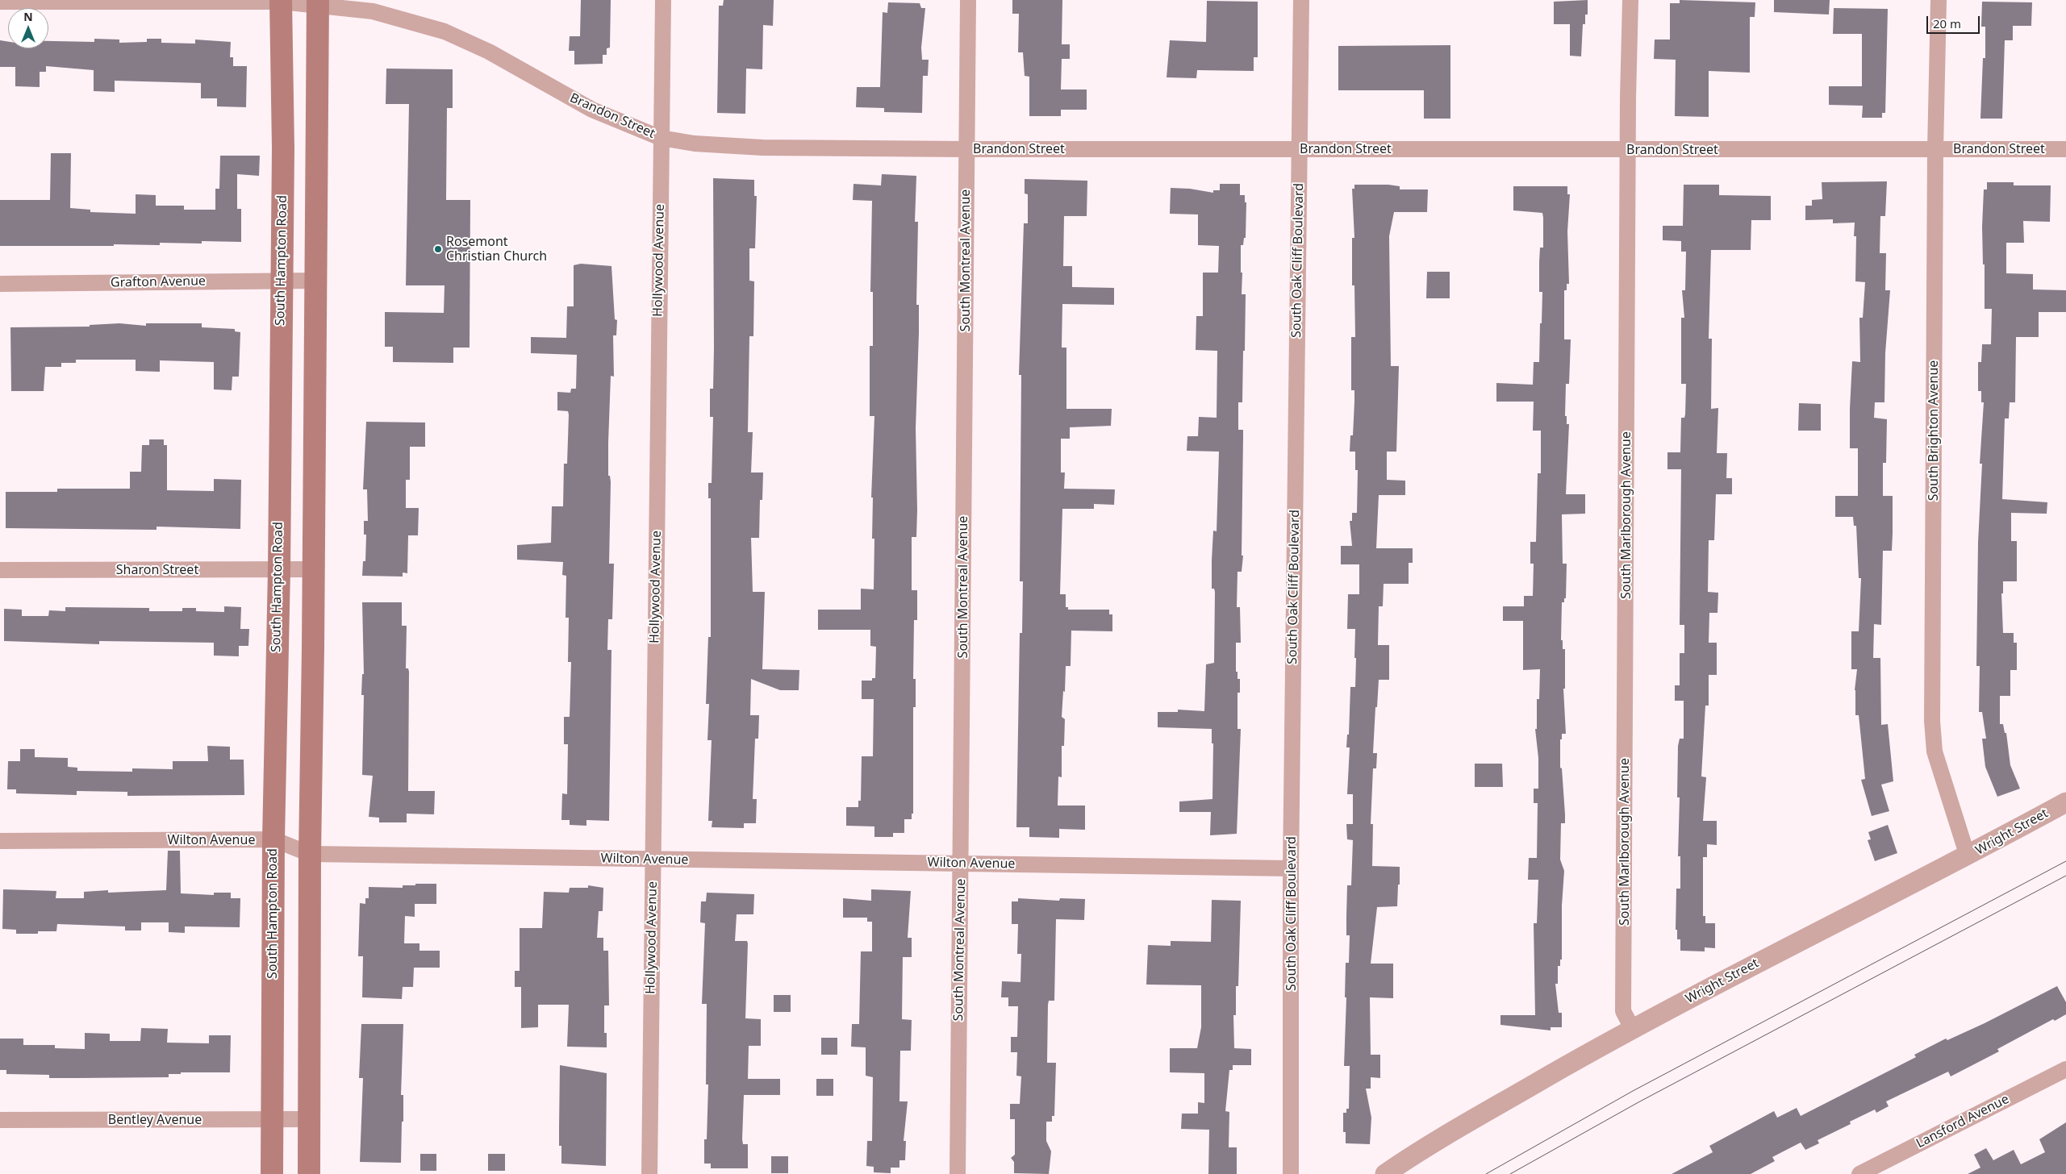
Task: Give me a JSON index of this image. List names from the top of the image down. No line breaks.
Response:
{"streets":{"main road":["South Hampton Road"],"street":["Brandon Street","Hollywood Avenue","South Montreal Avenue","South Oak Cliff Boulevard","Grafton Avenue","South Brighton Avenue","South Marlborough Avenue","Sharon Street","Wright Street","Wilton Avenue","Bentley Avenue","Lansford Avenue"]},"crossings":[["Brandon Street","South Hampton Road"],["Brandon Street","Hollywood Avenue"],["Brandon Street","South Montreal Avenue"],["Brandon Street","South Oak Cliff Boulevard"],["Brandon Street","South Brighton Avenue"],["Brandon Street","South Marlborough Avenue"],["South Hampton Road","Grafton Avenue"],["South Hampton Road","Sharon Street"],["South Hampton Road","Wilton Avenue"],["South Hampton Road","Bentley Avenue"],["Hollywood Avenue","Wilton Avenue"],["South Montreal Avenue","Wilton Avenue"],["South Oak Cliff Boulevard","Wilton Avenue"],["South Brighton Avenue","Wright Street"],["South Marlborough Avenue","Wright Street"]],"places":["Rosemont Christian Church"],"scale_bar":"20 m","north":"top"}
